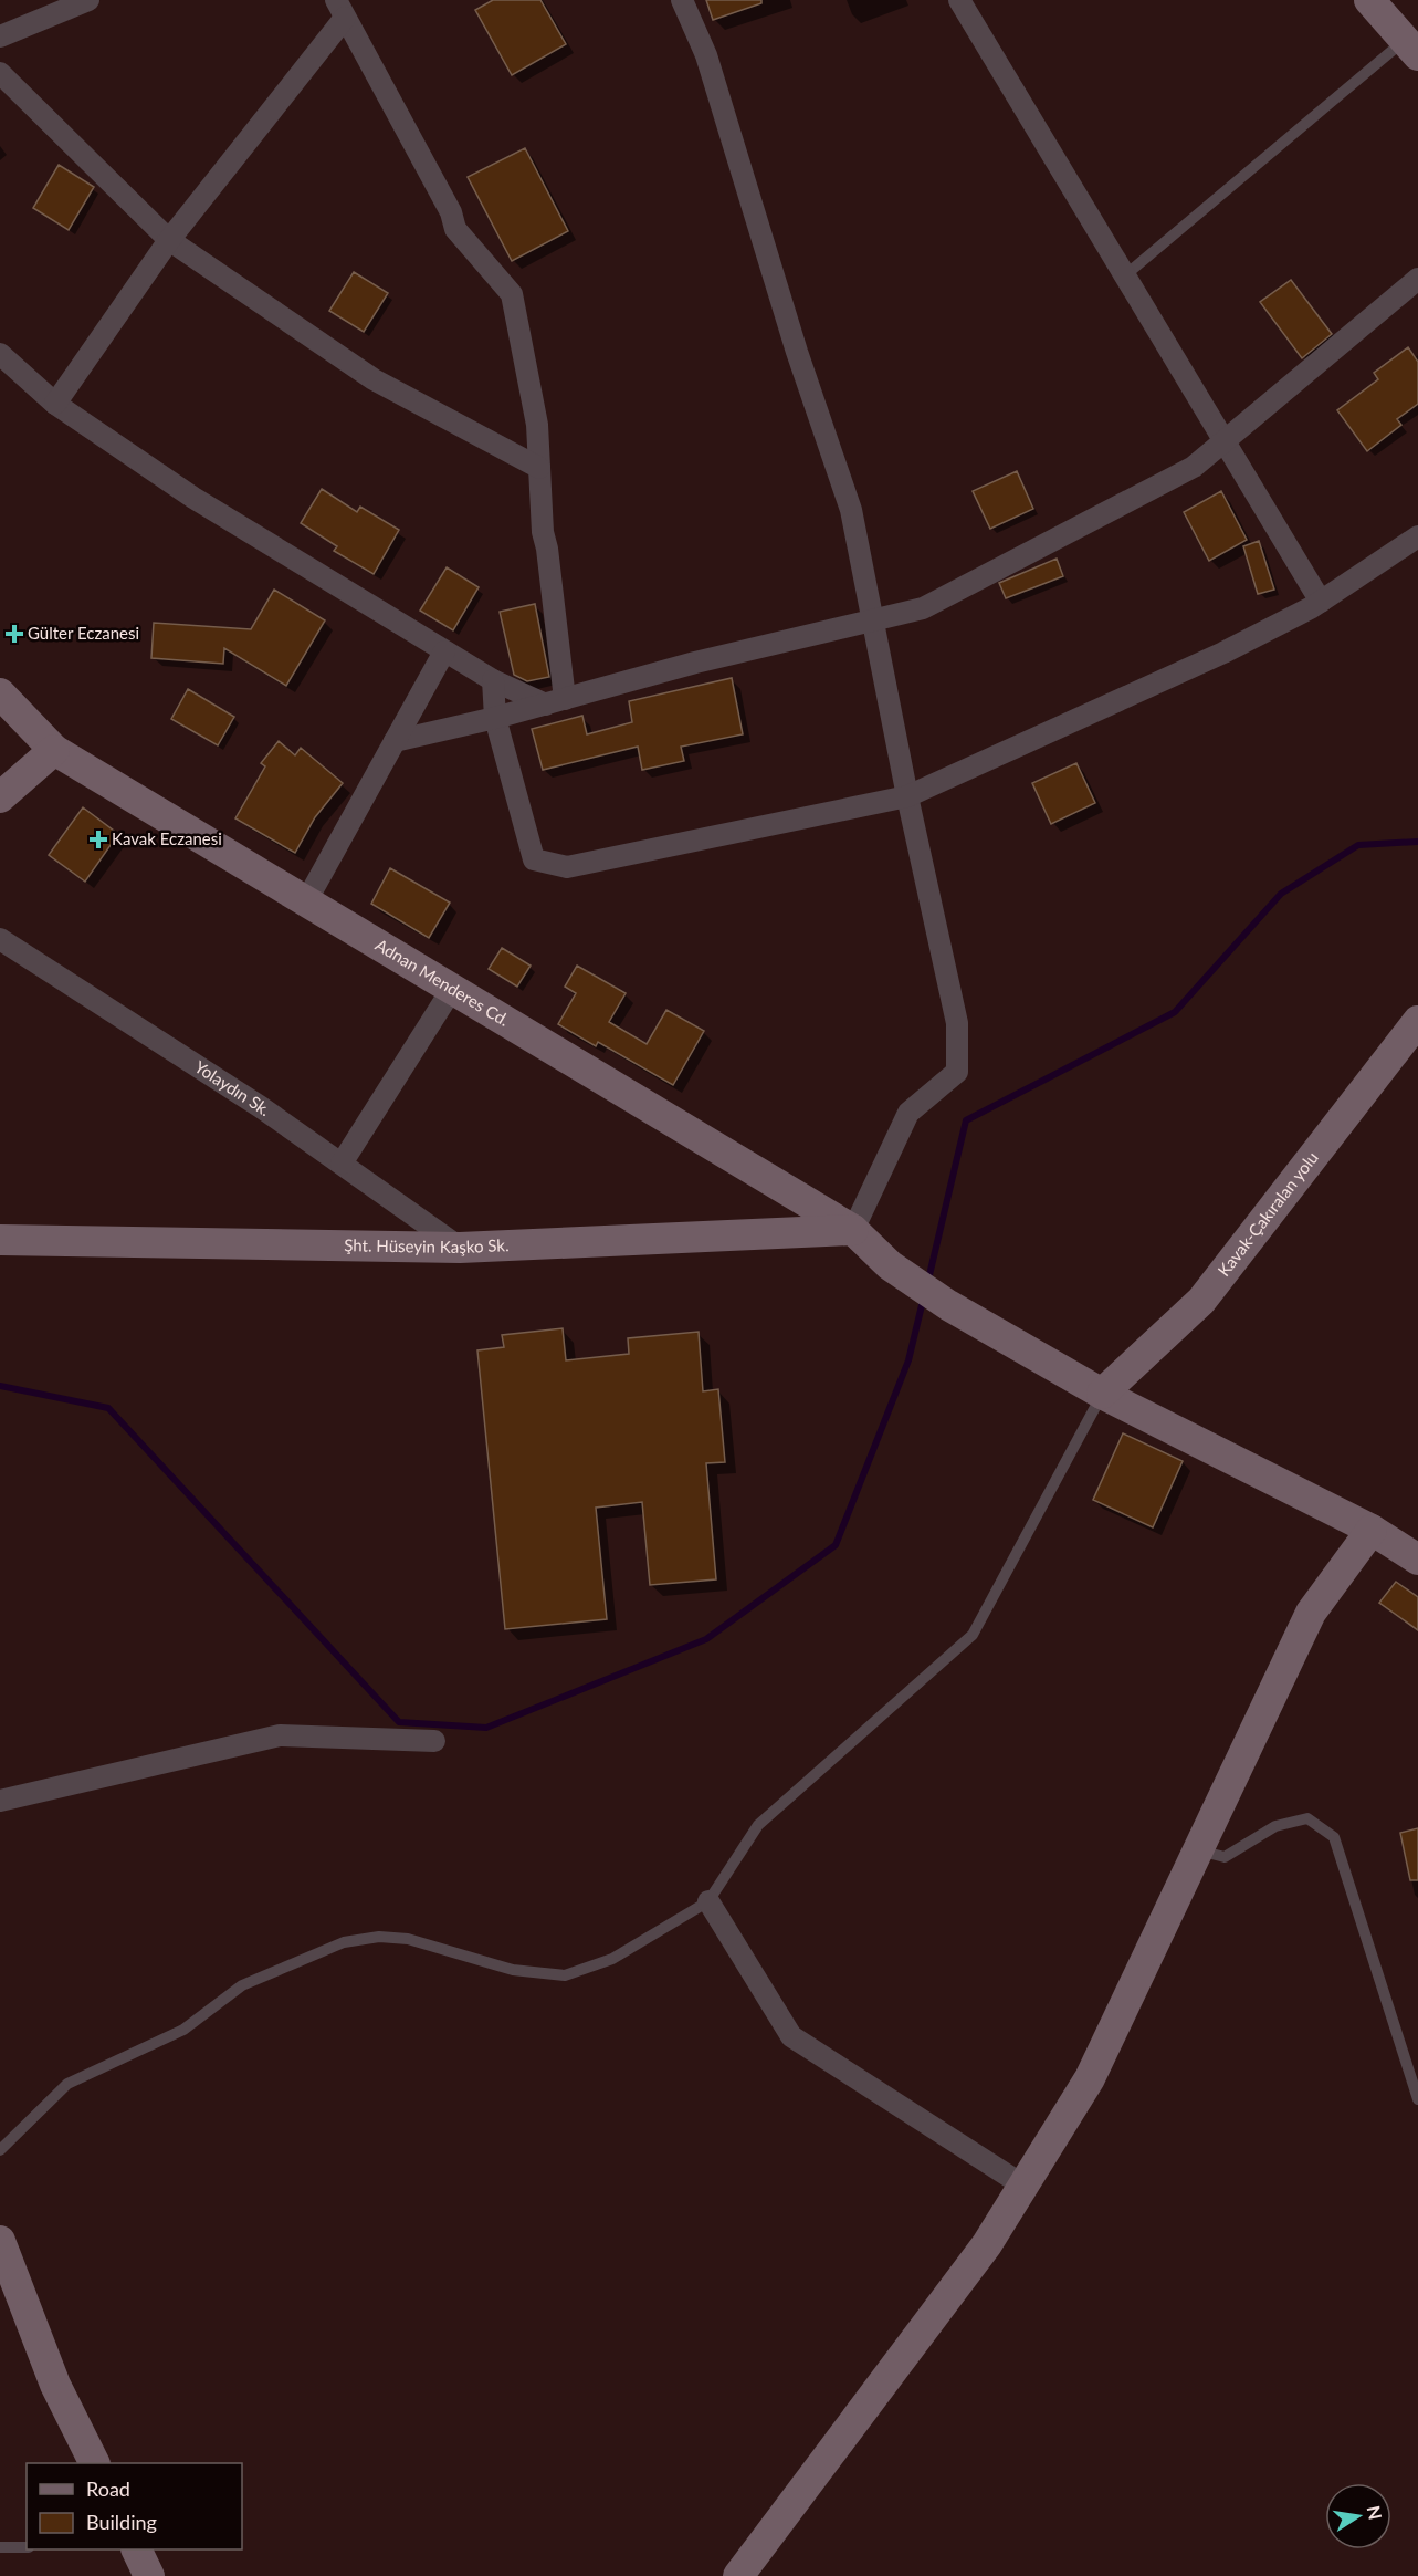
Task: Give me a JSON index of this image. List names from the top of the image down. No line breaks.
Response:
{"streets":{"street":["Adnan Menderes Cd.","Yolaydın Sk.","Kavak-Çakıralan yolu","Şht. Hüseyin Kaşko Sk."]},"crossings":[["Adnan Menderes Cd.","Kavak-Çakıralan yolu"],["Adnan Menderes Cd.","Şht. Hüseyin Kaşko Sk."],["Yolaydın Sk.","Şht. Hüseyin Kaşko Sk."]],"places":{"health":["Gülter Eczanesi","Kavak Eczanesi"]},"legend":["Road","Building"],"north":"right"}
